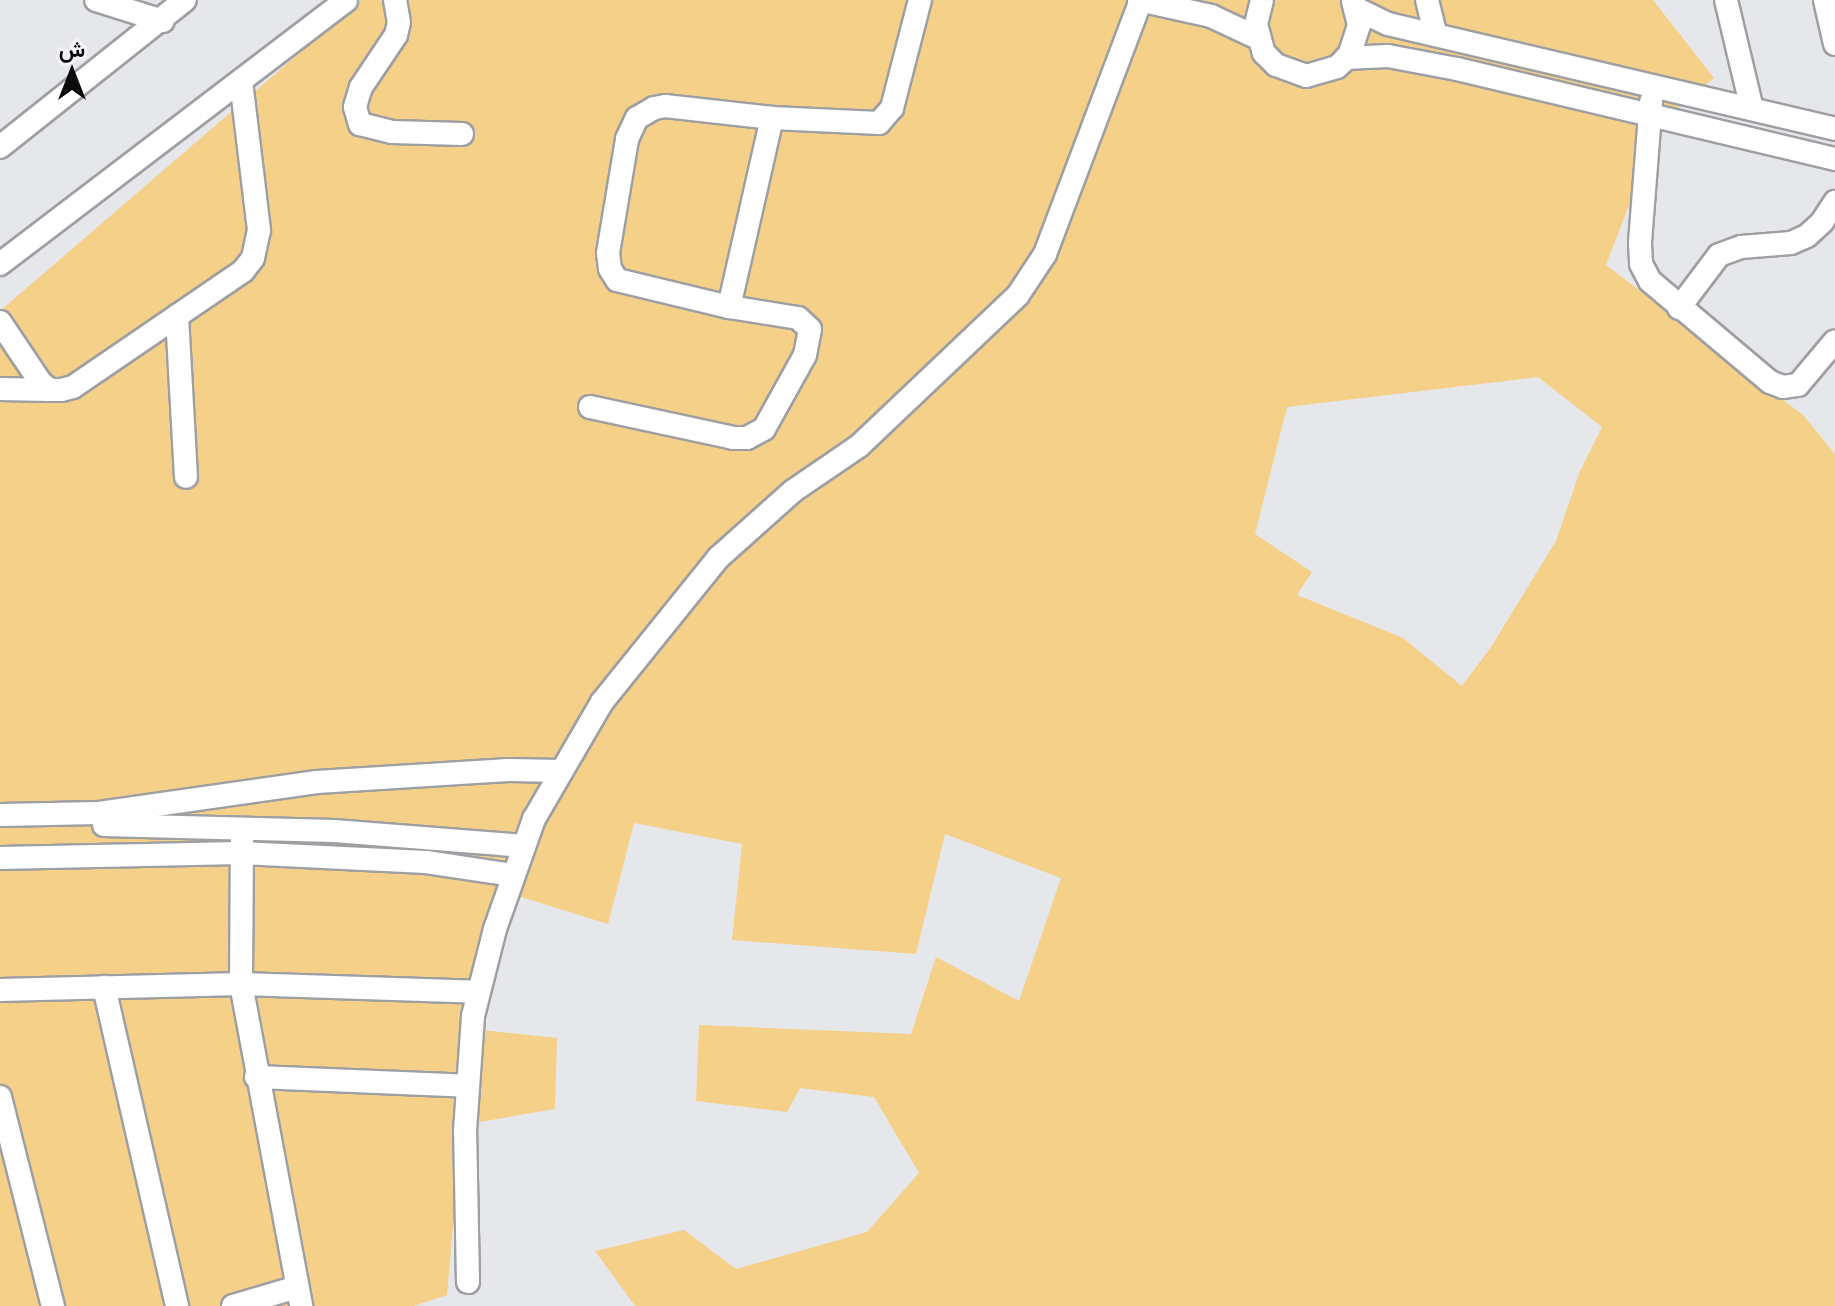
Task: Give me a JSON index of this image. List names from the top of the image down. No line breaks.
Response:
{"north":"top"}
